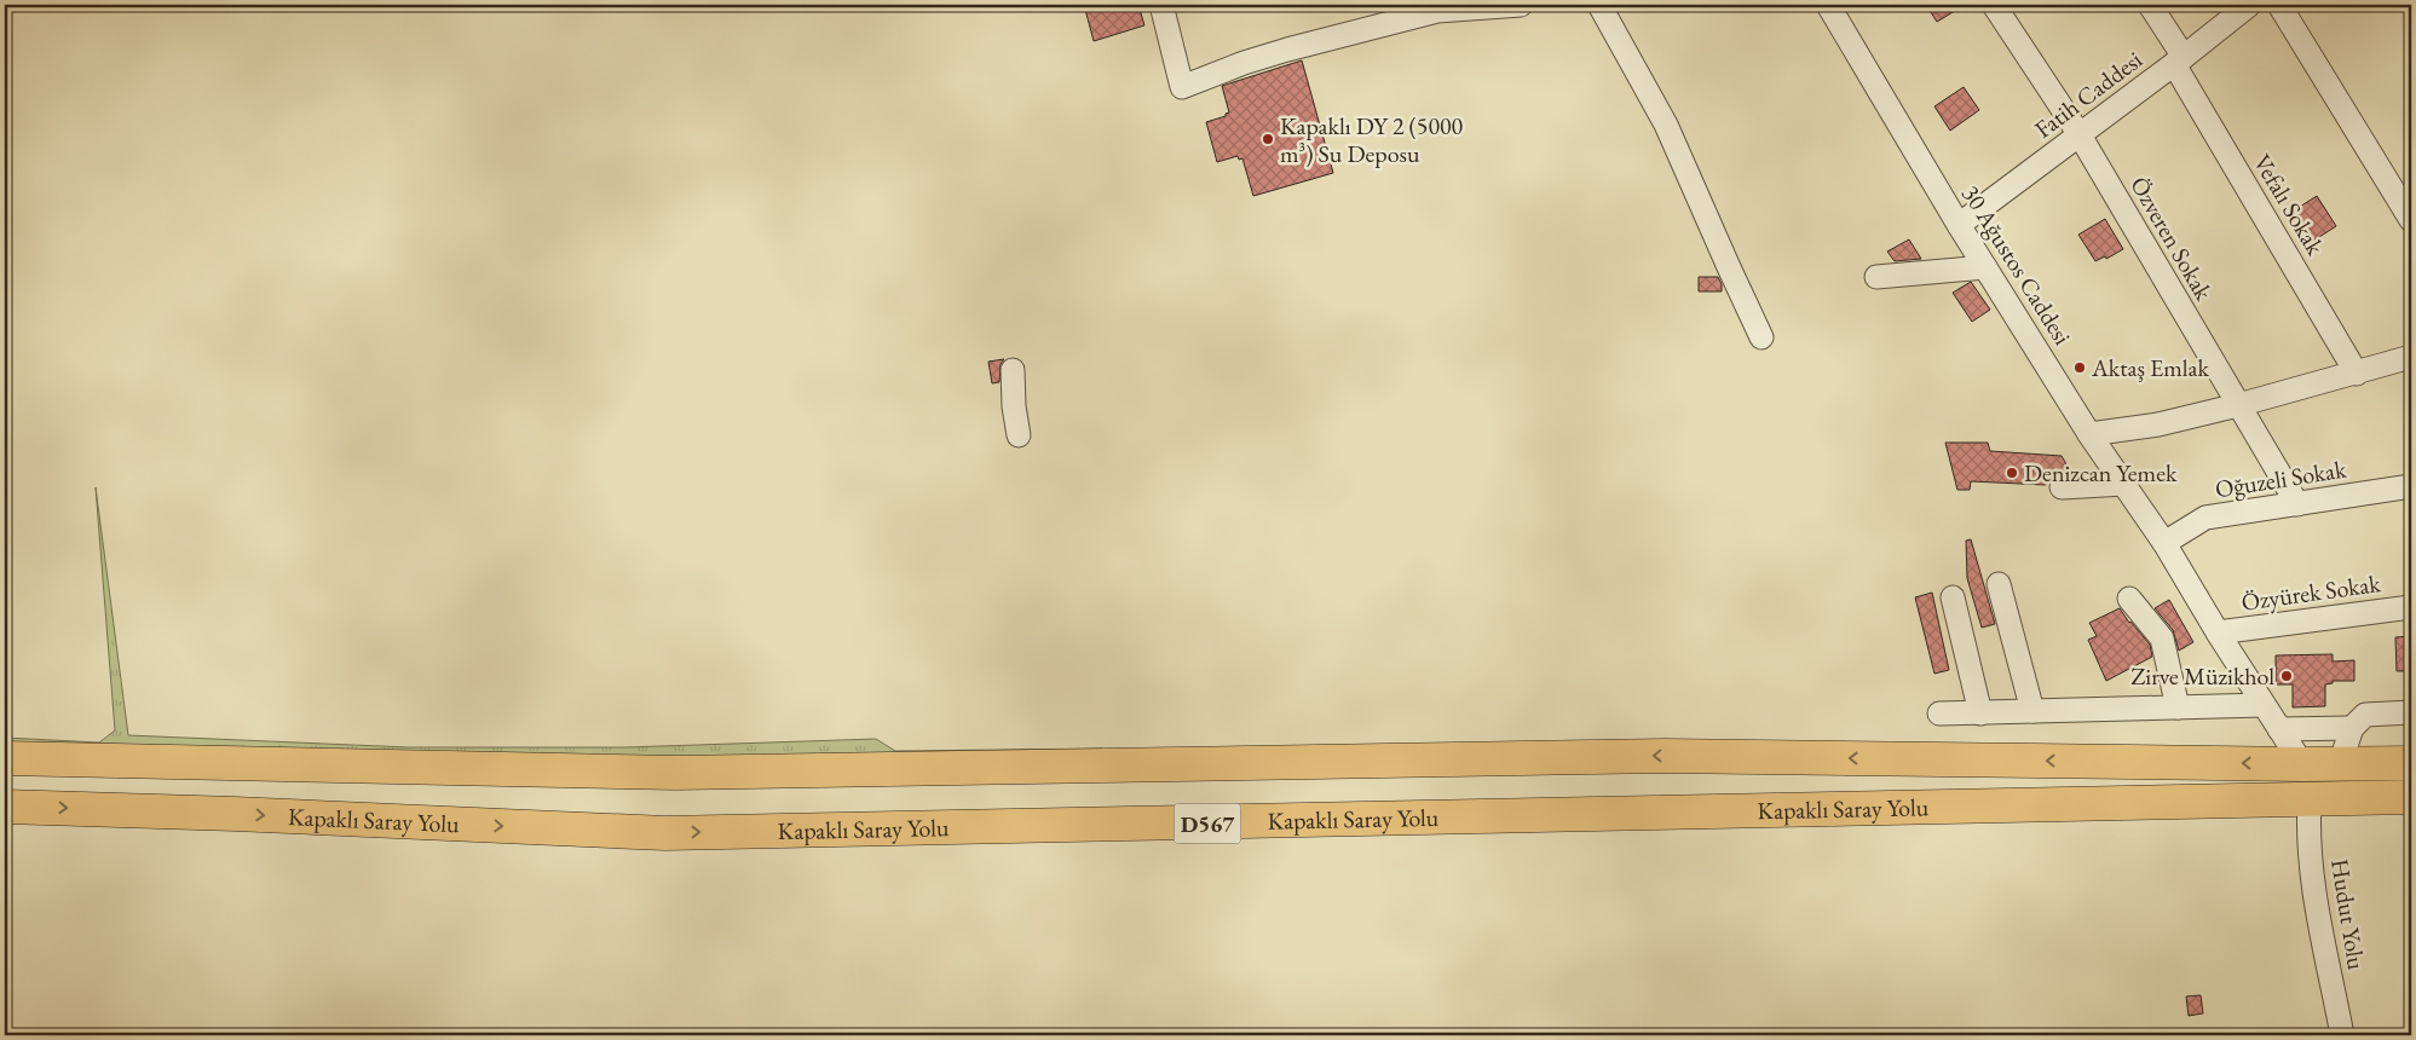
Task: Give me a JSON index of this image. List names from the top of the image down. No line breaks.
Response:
{"streets":{"highway":["Kapaklı Saray Yolu","D567"],"street":["Fatih Caddesi","Vefalı Sokak","Özveren Sokak","30 Ağustos Caddesi","Oğuzeli Sokak","Özyürek Sokak","Hudut Yolu"]},"crossings":[["Fatih Caddesi","Vefalı Sokak"],["Fatih Caddesi","Özveren Sokak"],["Fatih Caddesi","30 Ağustos Caddesi"],["Özveren Sokak","Oğuzeli Sokak"],["30 Ağustos Caddesi","Oğuzeli Sokak"],["30 Ağustos Caddesi","Özyürek Sokak"],["30 Ağustos Caddesi","Kapaklı Saray Yolu"],["Kapaklı Saray Yolu","Hudut Yolu"]],"places":["Kapaklı DY 2 (5000 m³) Su Deposu","Aktaş Emlak","Denizcan Yemek","Zirve Müzikhol"]}
